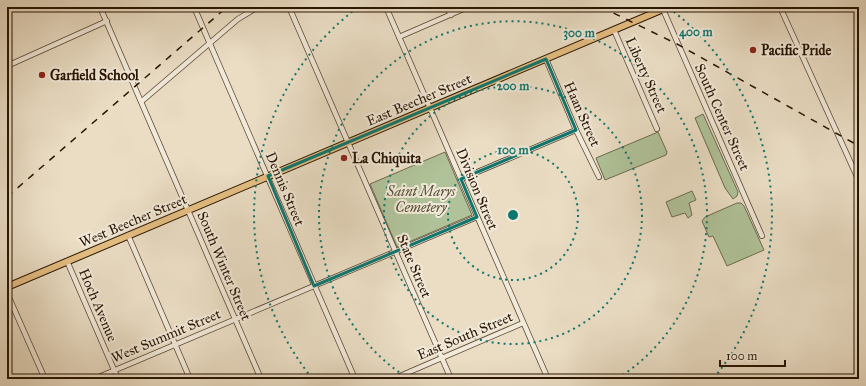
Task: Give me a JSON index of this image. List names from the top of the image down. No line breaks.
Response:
{"streets":{"main road":["East Beecher Street","West Beecher Street"],"street":["Liberty Street","Haan Street","South Center Street","Dennis Street","Division Street","South Winter Street","State Street","Hoch Avenue","West Summit Street","East South Street"]},"crossings":[["Liberty Street","East Beecher Street"],["East Beecher Street","Haan Street"],["East Beecher Street","South Center Street"],["East Beecher Street","Dennis Street"],["East Beecher Street","Division Street"],["East Beecher Street","West Beecher Street"],["East Beecher Street","State Street"],["Dennis Street","West Beecher Street"],["Dennis Street","West Summit Street"],["Division Street","West Summit Street"],["Division Street","East South Street"],["West Beecher Street","South Winter Street"],["West Beecher Street","Hoch Avenue"],["South Winter Street","West Summit Street"],["State Street","West Summit Street"],["State Street","East South Street"],["Hoch Avenue","West Summit Street"]],"parks":["Saint Marys Cemetery"],"places":["Pacific Pride","Garfield School","La Chiquita"],"scale_bar":"100 m","rings":["400 m","300 m","200 m","100 m"]}
